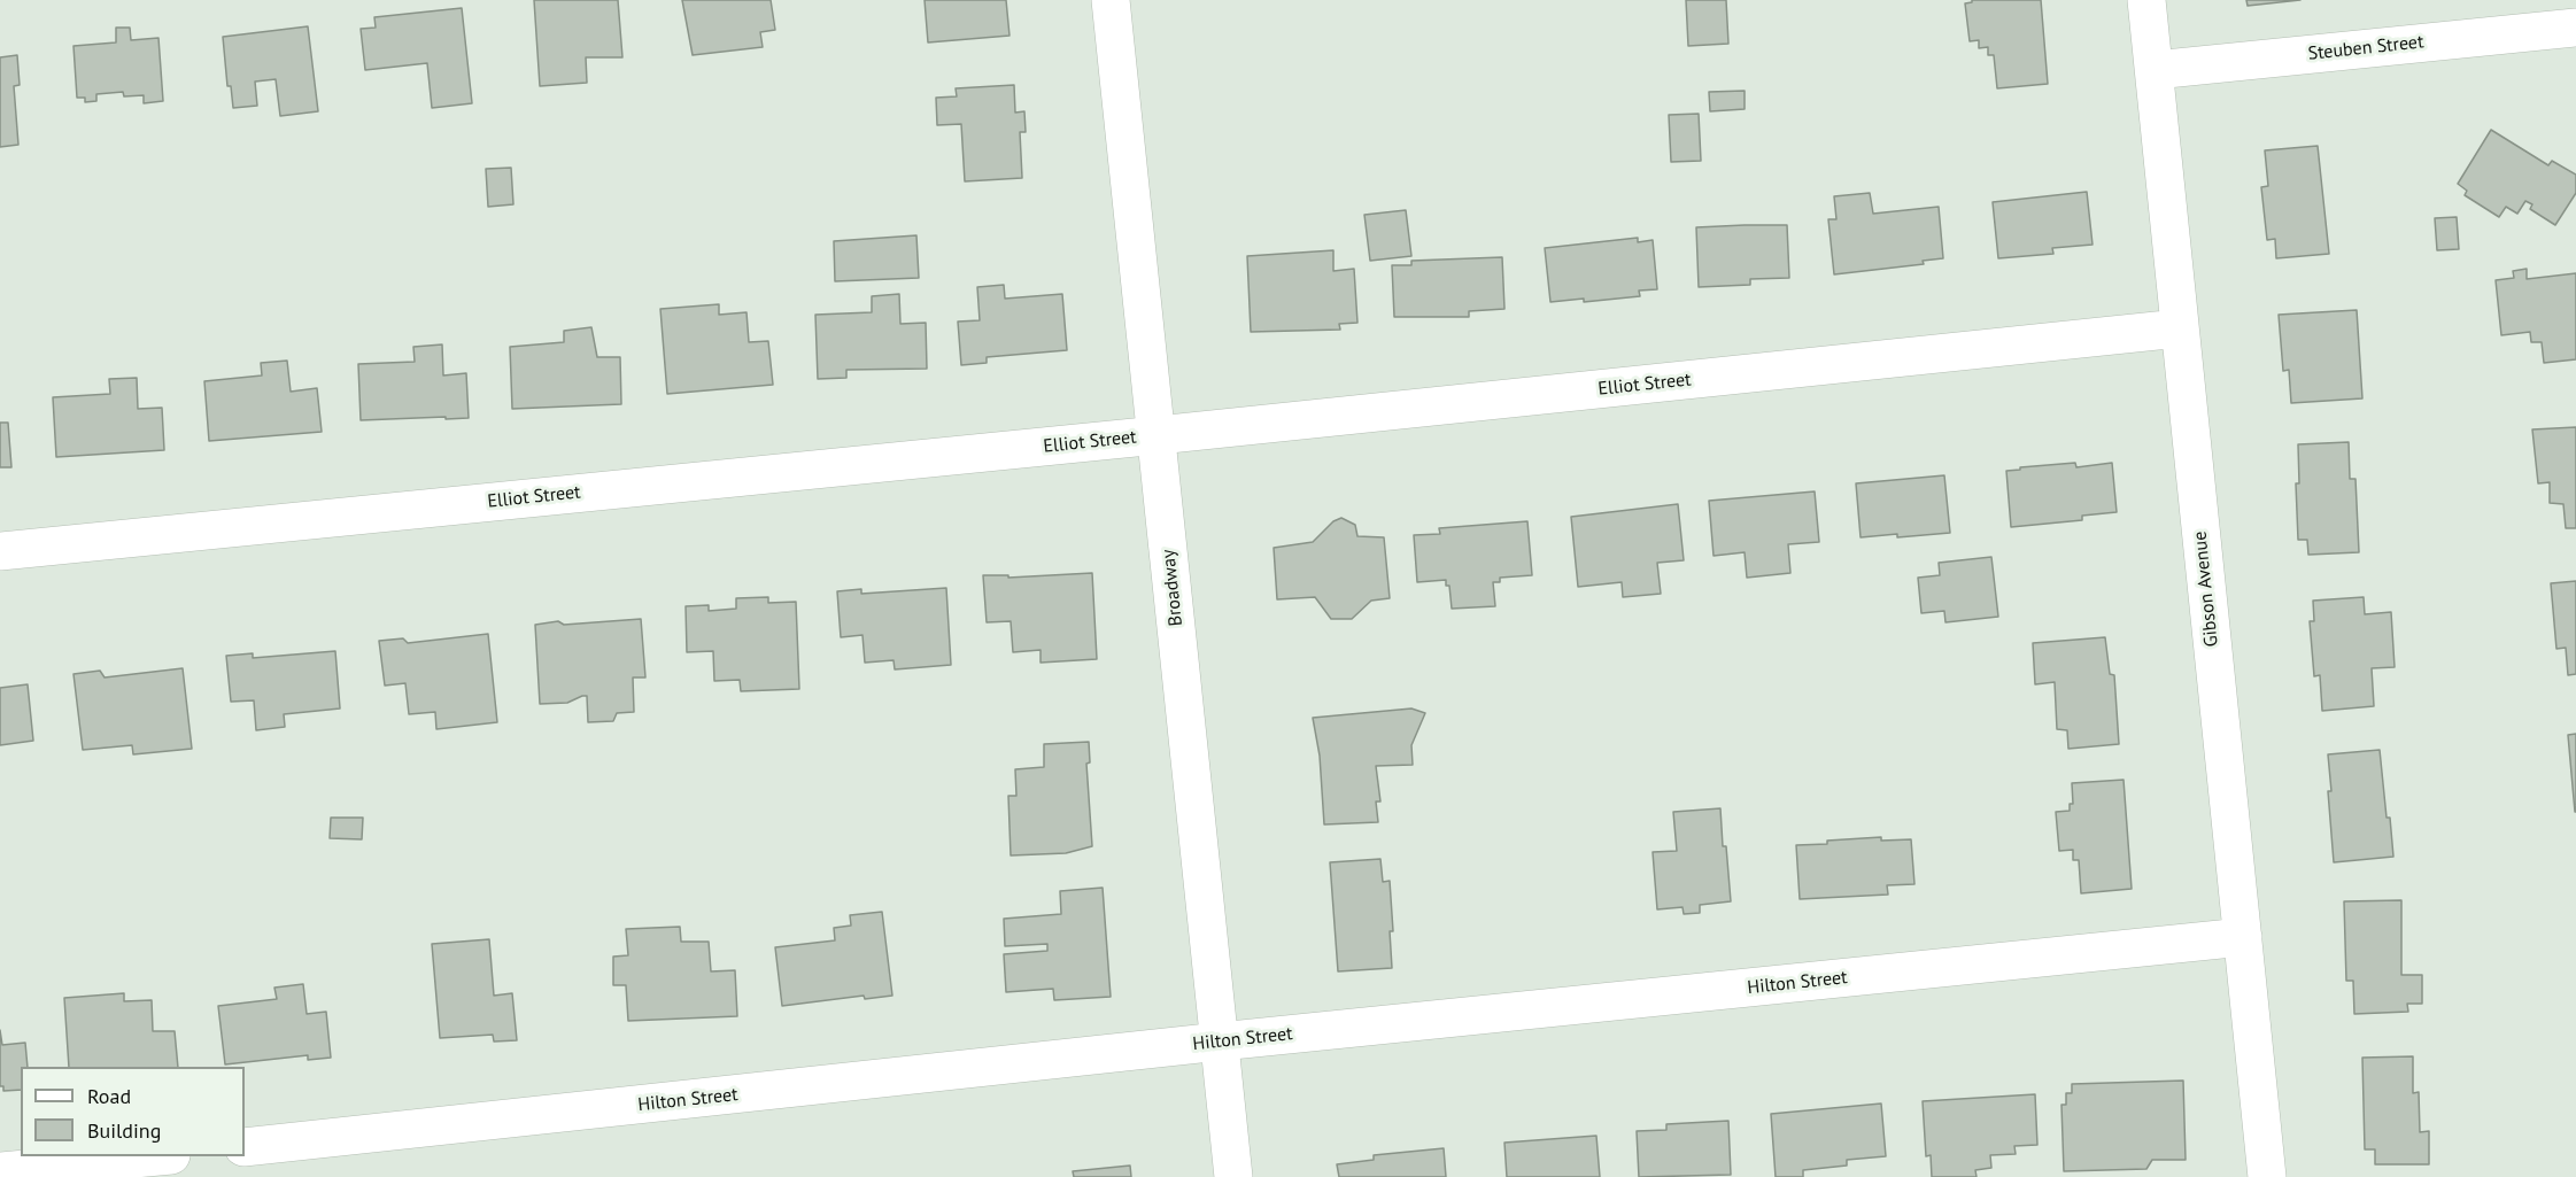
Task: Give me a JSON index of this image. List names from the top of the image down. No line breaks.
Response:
{"streets":{"street":["Steuben Street","Elliot Street","Broadway","Gibson Avenue","Hilton Street"]},"crossings":[["Steuben Street","Gibson Avenue"],["Elliot Street","Broadway"],["Elliot Street","Gibson Avenue"],["Broadway","Hilton Street"],["Gibson Avenue","Hilton Street"]],"legend":["Road","Building"]}
